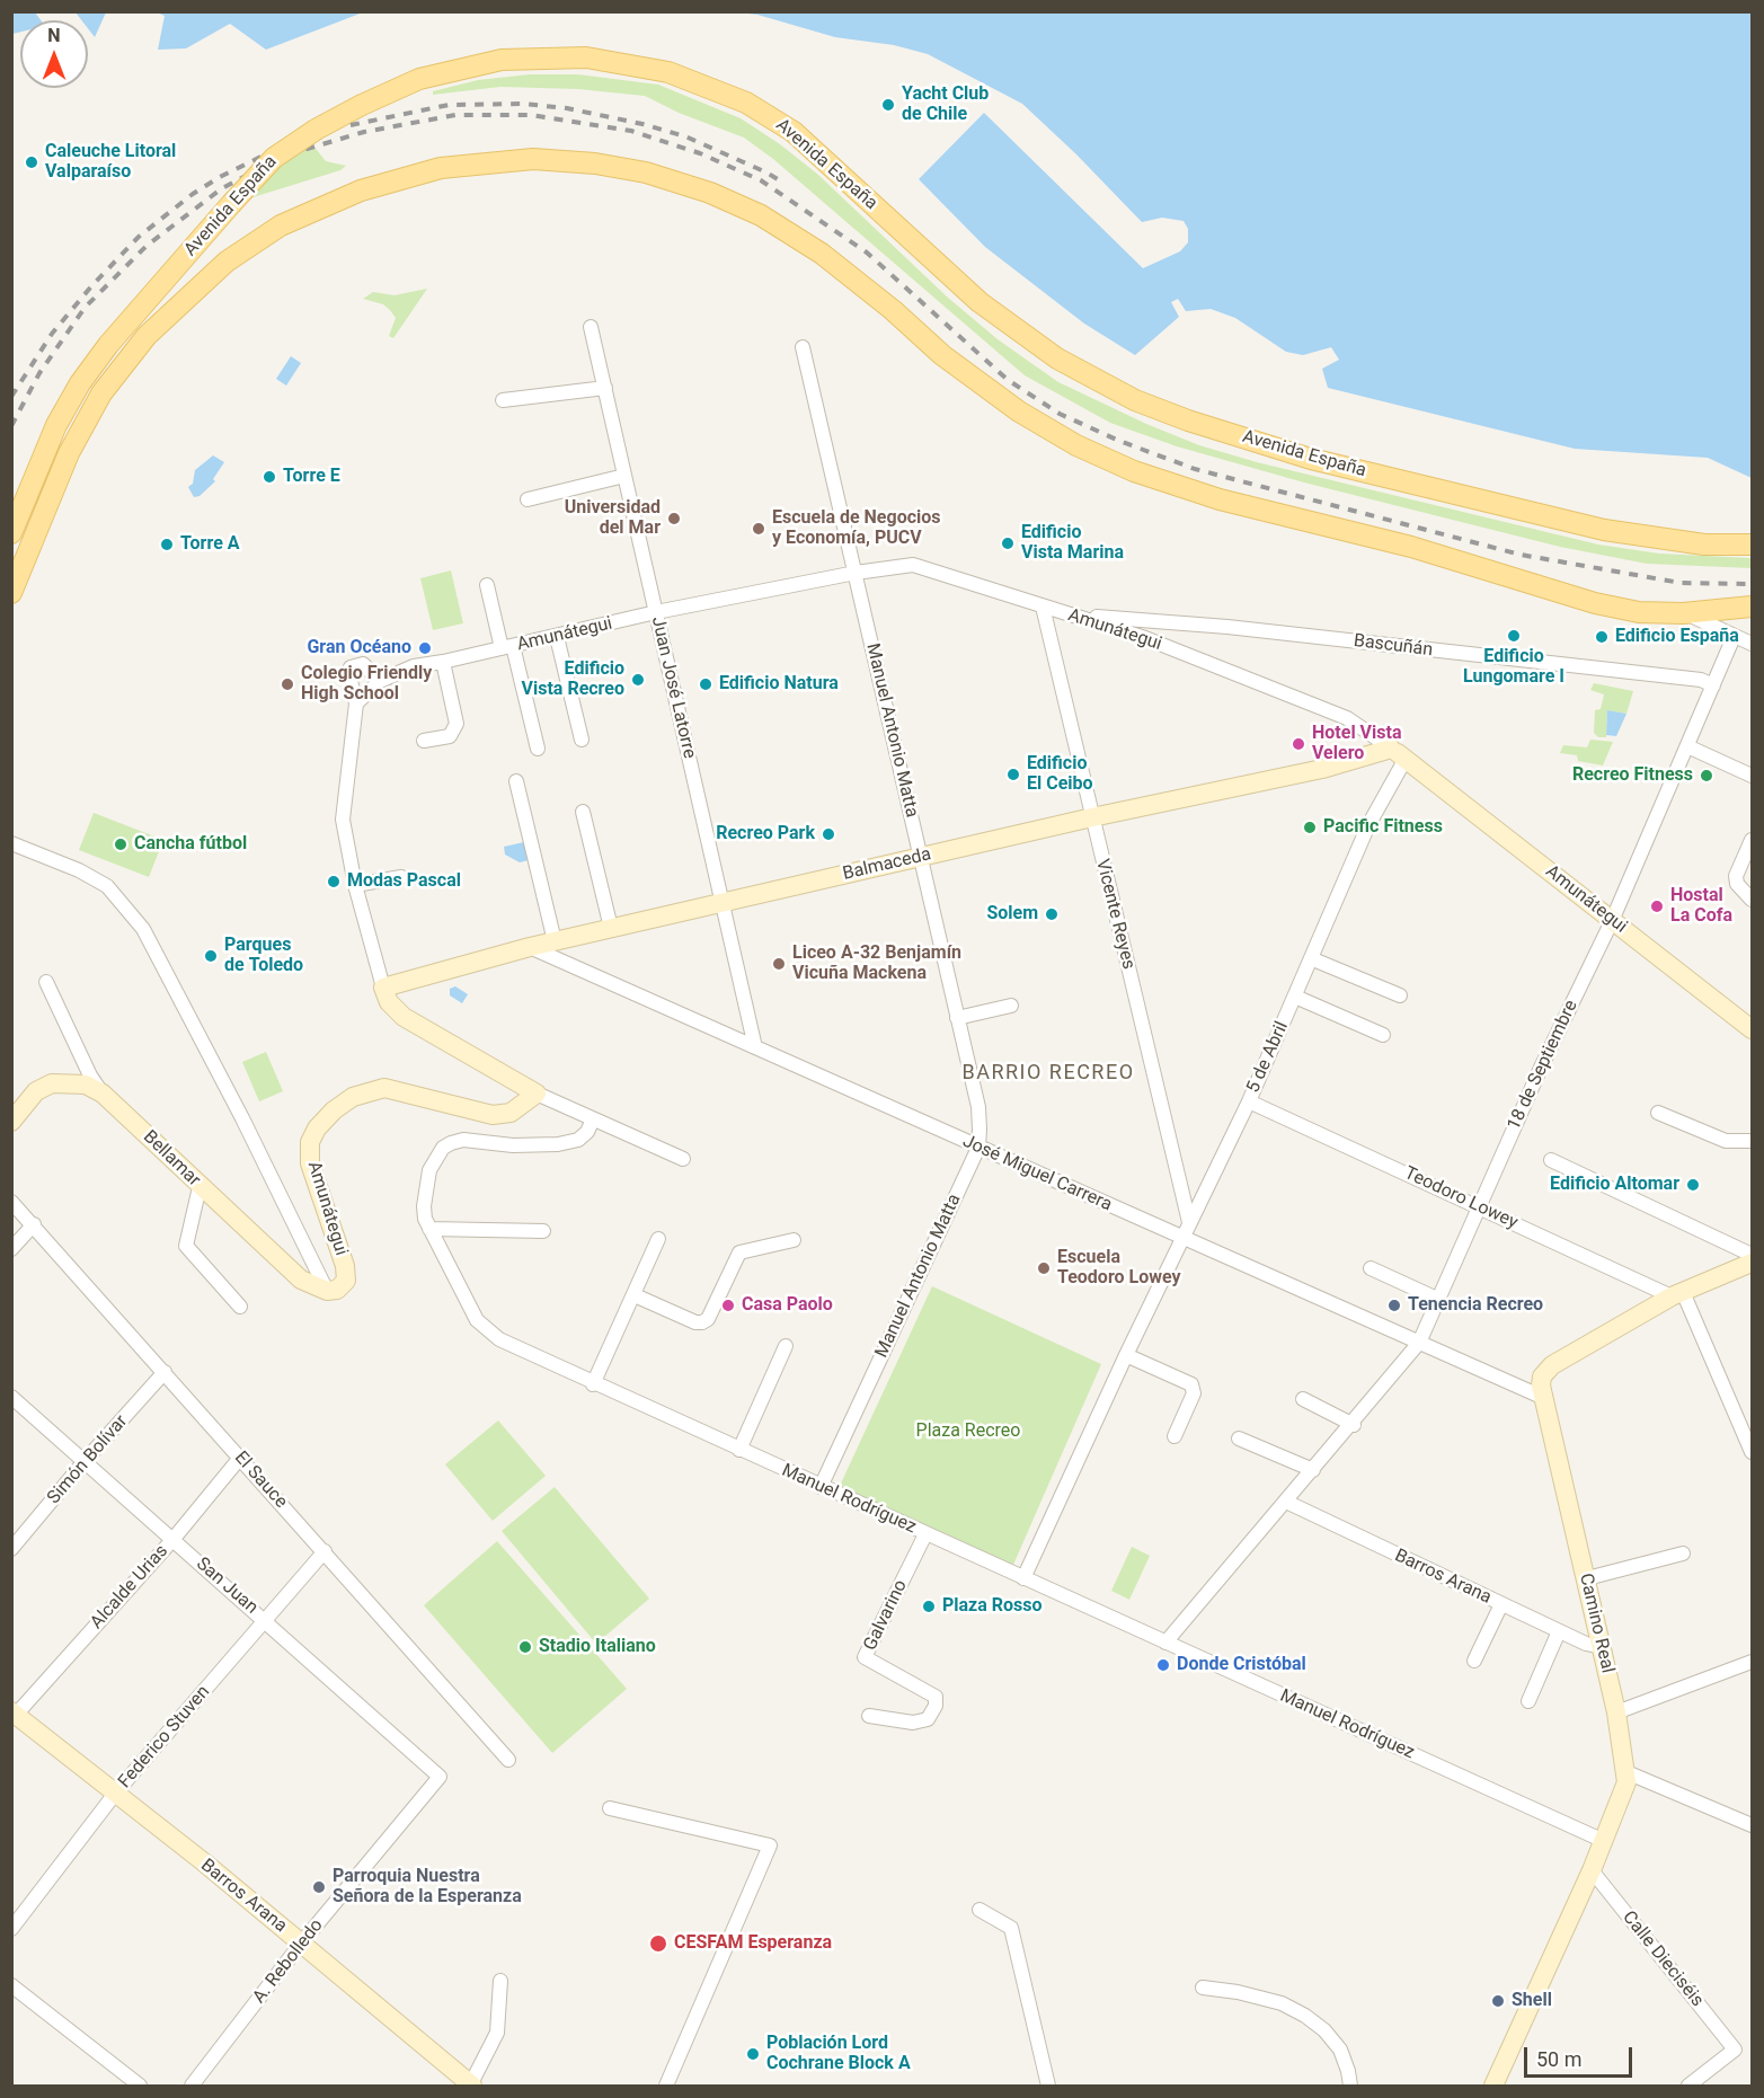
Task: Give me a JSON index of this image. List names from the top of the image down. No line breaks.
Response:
{"streets":{"main road":["Avenida España"],"street":["Amunátegui","Bascuñán","Juan José Latorre","Manuel Antonio Matta","Balmaceda","Vicente Reyes","5 de Abril","18 de Septiembre","Bellamar","José Miguel Carrera","Teodoro Lowey","Simón Bolívar","El Sauce","Manuel Rodríguez","Barros Arana","San Juan","Alcalde Urias","Galvarino","Camino Real","Federico Stuven","Calle Dieciséis","A. Rebolledo"]},"crossings":[["Amunátegui","Bascuñán"],["Amunátegui","Juan José Latorre"],["Amunátegui","Manuel Antonio Matta"],["Amunátegui","Balmaceda"],["Amunátegui","Vicente Reyes"],["Amunátegui","5 de Abril"],["Amunátegui","18 de Septiembre"],["Amunátegui","Bellamar"],["Bascuñán","18 de Septiembre"],["Juan José Latorre","Balmaceda"],["Juan José Latorre","José Miguel Carrera"],["Manuel Antonio Matta","Balmaceda"],["Manuel Antonio Matta","José Miguel Carrera"],["Manuel Antonio Matta","Manuel Rodríguez"],["Balmaceda","Vicente Reyes"],["Balmaceda","5 de Abril"],["Balmaceda","José Miguel Carrera"],["Vicente Reyes","5 de Abril"],["5 de Abril","José Miguel Carrera"],["5 de Abril","Teodoro Lowey"],["5 de Abril","Manuel Rodríguez"],["18 de Septiembre","José Miguel Carrera"],["18 de Septiembre","Teodoro Lowey"],["18 de Septiembre","Manuel Rodríguez"],["18 de Septiembre","Barros Arana"],["José Miguel Carrera","Camino Real"],["Teodoro Lowey","Camino Real"],["Simón Bolívar","El Sauce"],["Simón Bolívar","San Juan"],["El Sauce","Alcalde Urias"],["El Sauce","Federico Stuven"],["Manuel Rodríguez","Galvarino"],["Manuel Rodríguez","Camino Real"],["Barros Arana","Alcalde Urias"],["Barros Arana","Camino Real"],["Barros Arana","Federico Stuven"],["Barros Arana","A. Rebolledo"],["San Juan","Alcalde Urias"],["San Juan","Federico Stuven"],["San Juan","A. Rebolledo"],["Camino Real","Calle Dieciséis"]],"districts":["BARRIO RECREO"],"parks":["Plaza Recreo"],"places":["Yacht Club de Chile","Caleuche Litoral Valparaíso","Torre E","Universidad del Mar","Escuela de Negocios y Economía, PUCV","Edificio Vista Marina","Torre A","Edificio Lungomare I","Edificio España","Gran Océano","Edificio Vista Recreo","Colegio Friendly High School","Edificio Natura","Hotel Vista Velero","Edificio El Ceibo","Recreo Fitness","Pacific Fitness","Recreo Park","Cancha fútbol","Modas Pascal","Hostal La Cofa","Solem","Parques de Toledo","Liceo A-32 Benjamín Vicuña Mackena","Edificio Altomar","Escuela Teodoro Lowey","Casa Paolo","Tenencia Recreo","Plaza Rosso","Stadio Italiano","Donde Cristóbal","Parroquia Nuestra Señora de la Esperanza","CESFAM Esperanza","Shell","Población Lord Cochrane Block A"],"scale_bar":"50 m","north":"top"}
